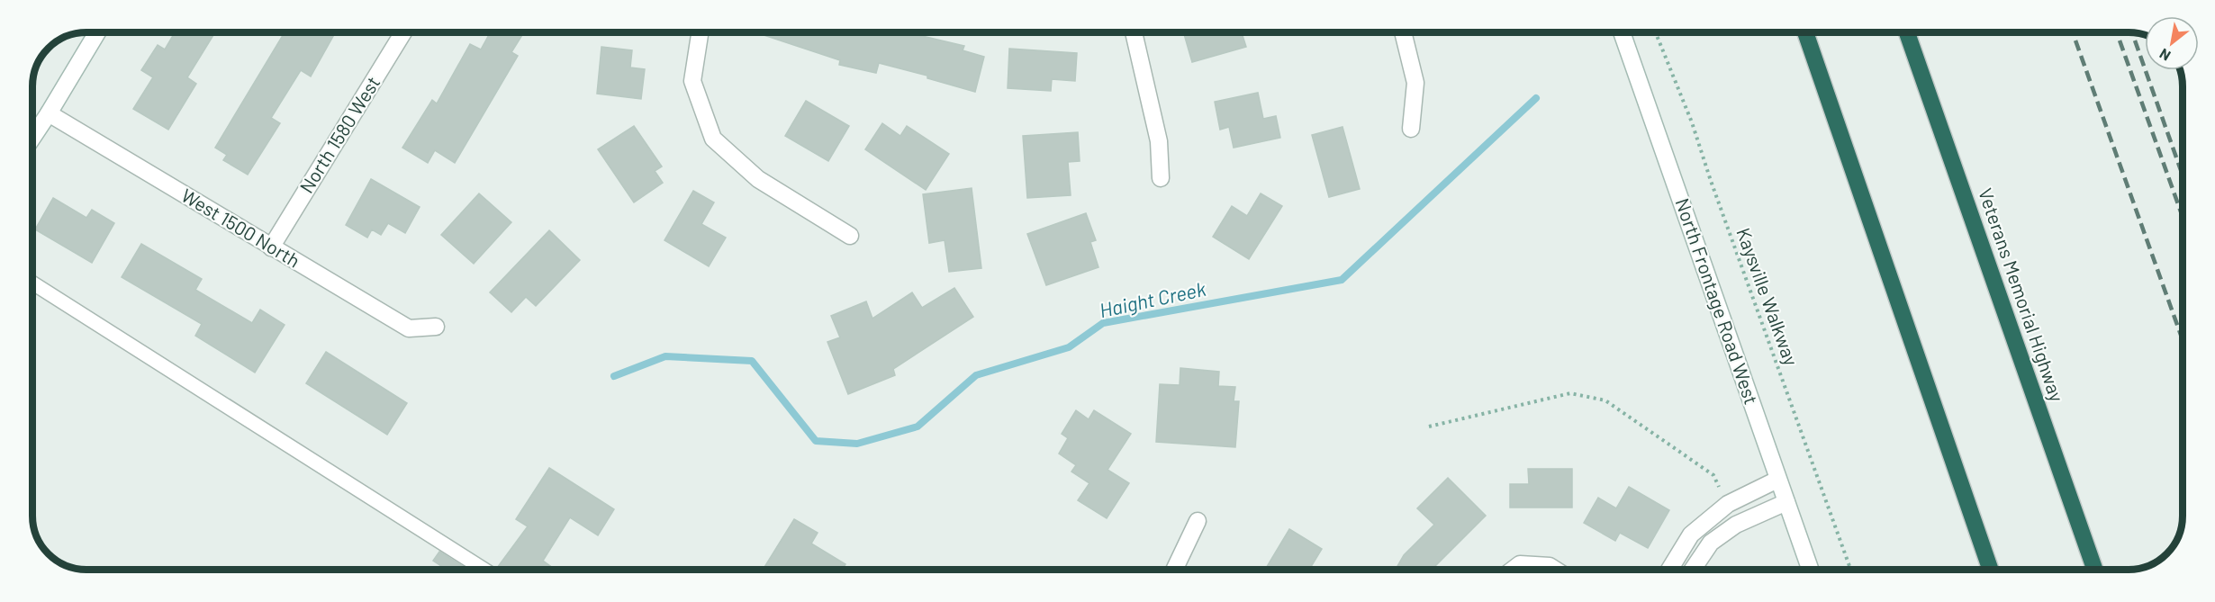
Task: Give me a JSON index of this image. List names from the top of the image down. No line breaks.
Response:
{"streets":{"highway":["Veterans Memorial Highway"],"street":["North 1580 West","West 1500 North","North Frontage Road West"],"path":["Kaysville Walkway"]},"crossings":[["North 1580 West","West 1500 North"]],"water":["Haight Creek"],"north":"bottom left"}
